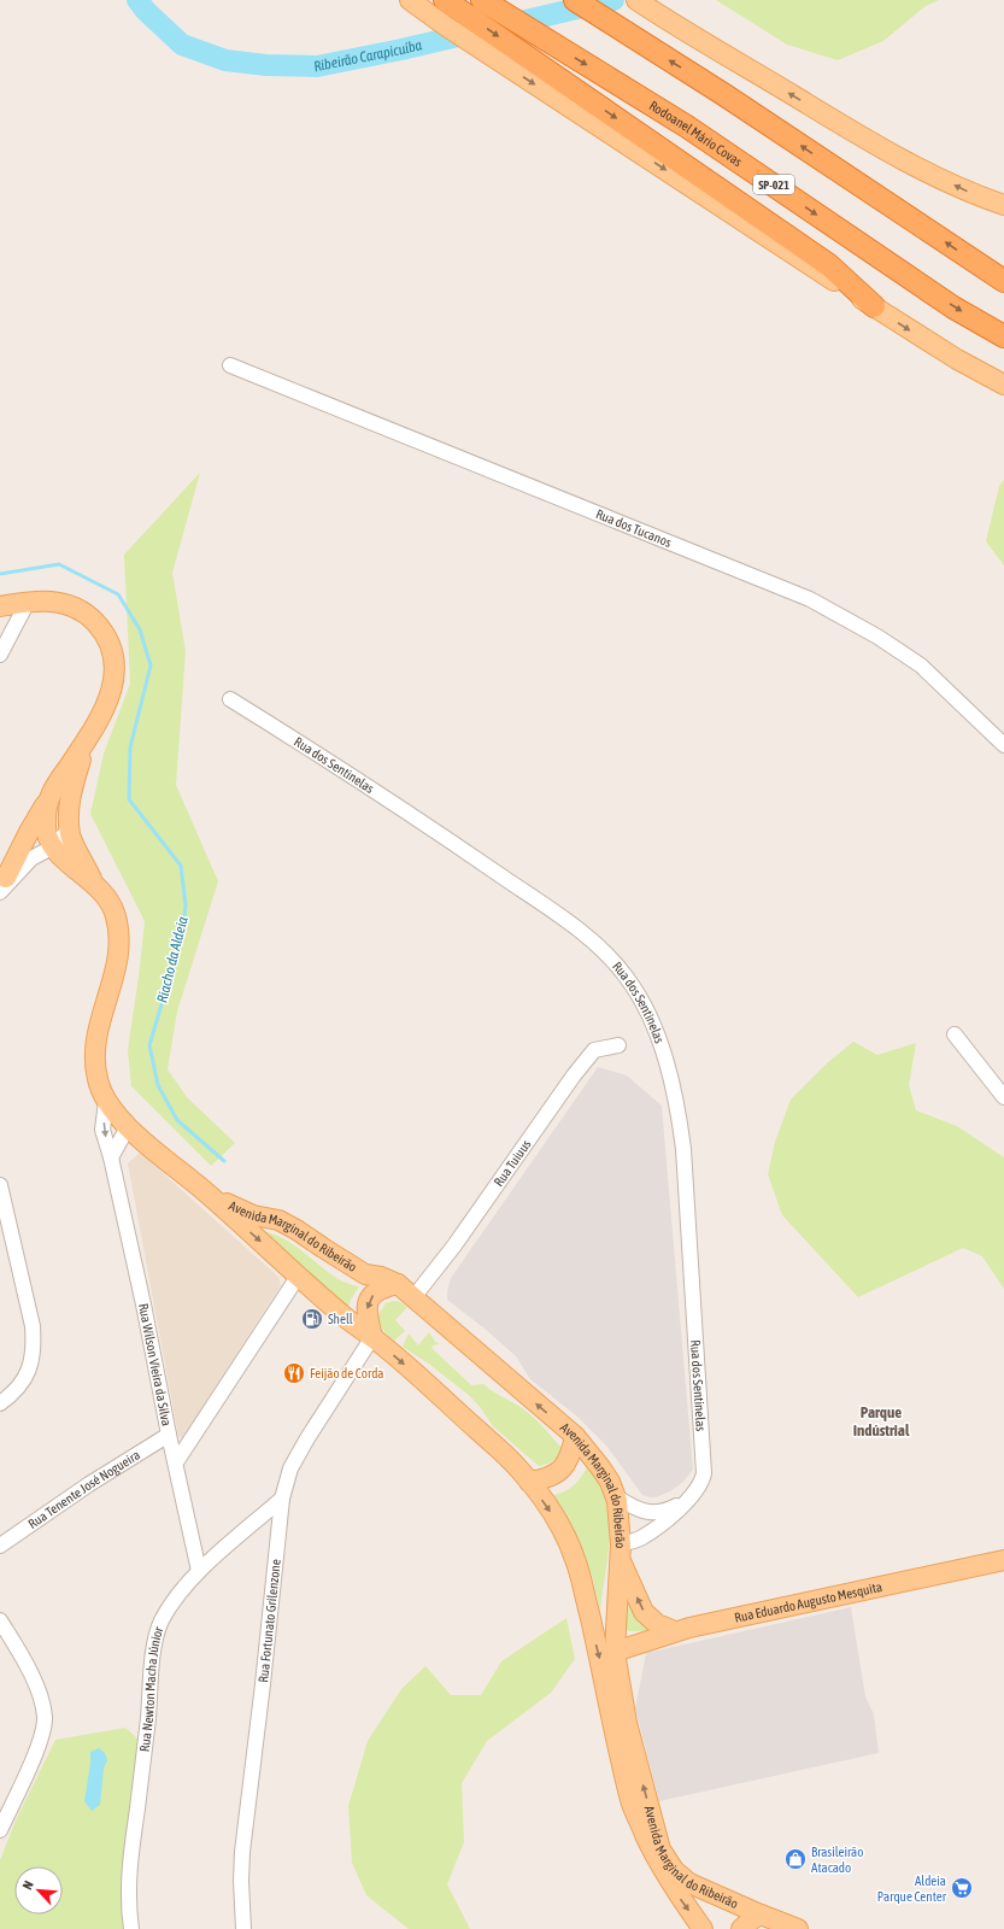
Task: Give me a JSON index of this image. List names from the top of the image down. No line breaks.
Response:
{"streets":{"highway":["Rodoanel Mário Covas","SP-021"],"main road":["Avenida Marginal do Ribeirão","Rua Eduardo Augusto Mesquita"],"street":["Rua dos Tucanos","Rua dos Sentinelas","Rua Tuiuus","Rua Wilson Vieira da Silva","Rua Tenente José Nogueira","Rua Fortunato Grilenzone","Rua Newton Macha Júnior"]},"crossings":[["Rua dos Sentinelas","Avenida Marginal do Ribeirão"],["Rua Tuiuus","Avenida Marginal do Ribeirão"],["Avenida Marginal do Ribeirão","Rua Wilson Vieira da Silva"],["Avenida Marginal do Ribeirão","Rua Eduardo Augusto Mesquita"],["Avenida Marginal do Ribeirão","Rua Fortunato Grilenzone"],["Rua Wilson Vieira da Silva","Rua Tenente José Nogueira"],["Rua Wilson Vieira da Silva","Rua Newton Macha Júnior"],["Rua Fortunato Grilenzone","Rua Newton Macha Júnior"]],"districts":["Parque Indústrial"],"water":["Ribeirão Carapicuíba","Riacho da Aldeia"],"places":{"fuel station":["Shell"],"restaurant":["Feijão de Corda"],"shop":["Brasileirão Atacado"],"supermarket":["Aldeia Parque Center"]},"north":"top left"}
